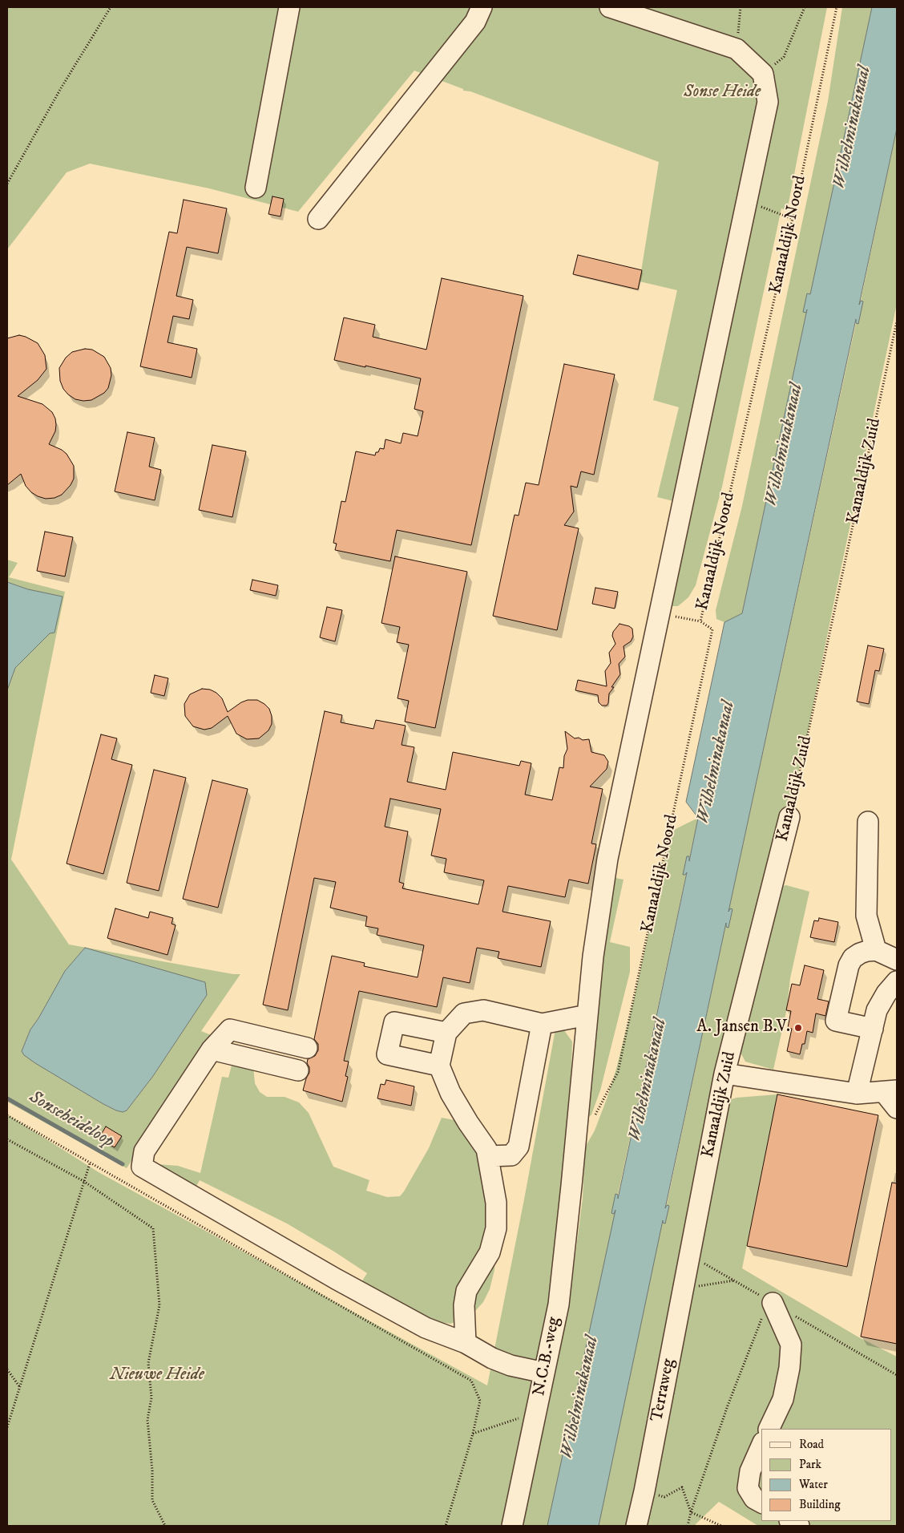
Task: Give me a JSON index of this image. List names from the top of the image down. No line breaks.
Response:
{"streets":{"street":["Kanaaldijk Zuid","N.C.B.-weg","Terraweg"],"path":["Kanaaldijk Noord"]},"crossings":[["Kanaaldijk Zuid","Terraweg"]],"water":["Wilhelminakanaal","Sonseheideloop"],"parks":["Sonse Heide","Nieuwe Heide"],"places":["A. Jansen B.V."],"legend":["Road","Park","Water","Building"]}
